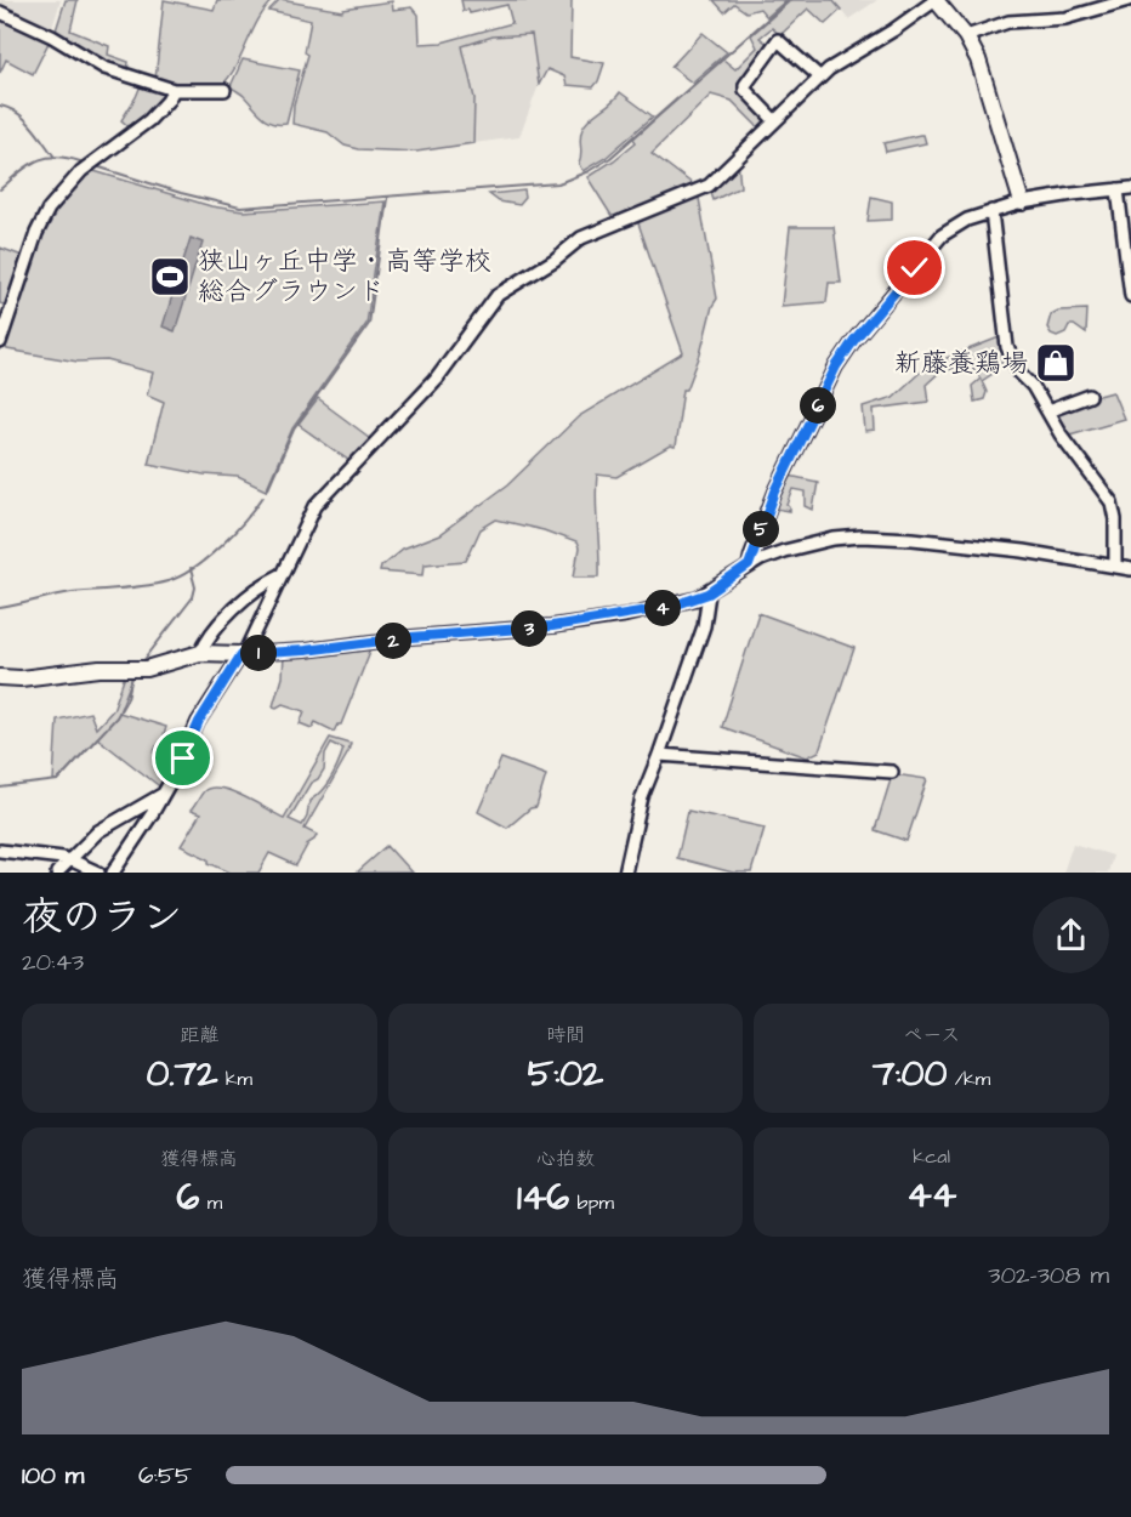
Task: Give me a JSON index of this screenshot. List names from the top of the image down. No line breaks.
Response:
{"places":{"sports":["狭山ヶ丘中学・高等学校 総合グラウンド"],"shop":["新藤養鶏場"]},"page":{"pins":["6","5","4","3","2","1"],"heading":["夜のラン","20:43"],"stats":[["距離","0.72 km"],["時間","5:02"],["ペース","7:00 /km"],["獲得標高","6 m"],["心拍数","146 bpm"],["kcal","44"]],"chart":["獲得標高","302–308 m"],"list":[{"name":"100 m","note":"6:55"}]}}
